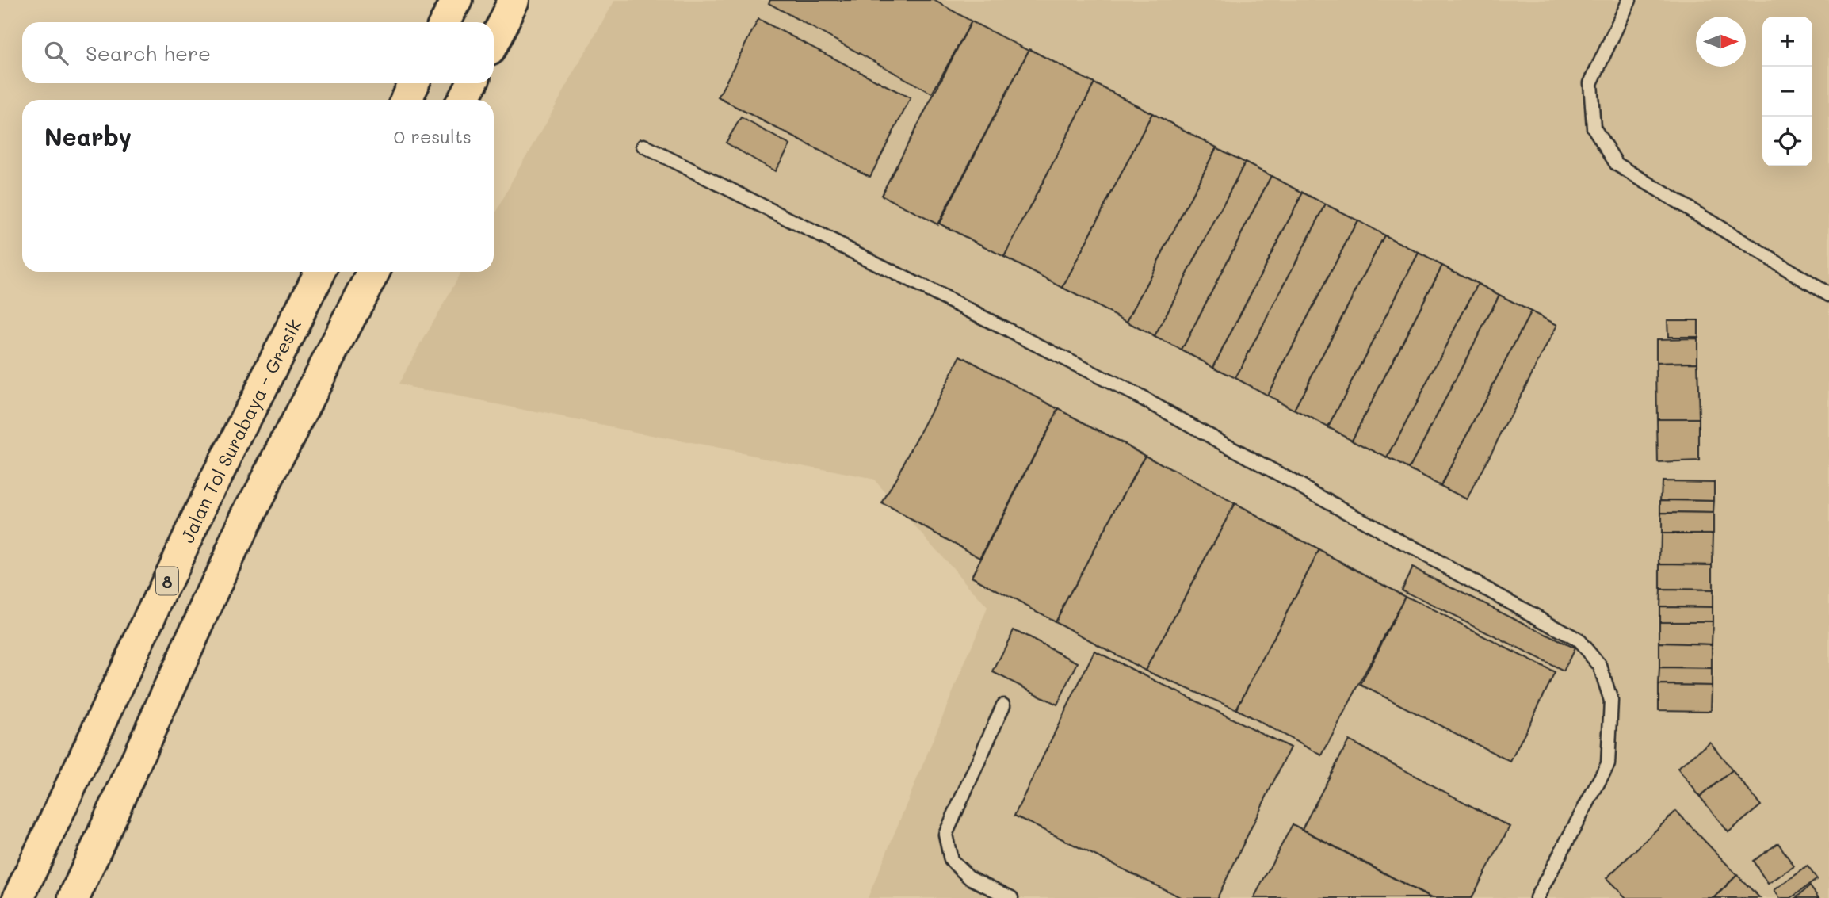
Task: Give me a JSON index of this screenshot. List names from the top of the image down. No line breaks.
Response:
{"streets":{"highway":["Jalan Tol Surabaya - Gresik","8"]},"north":"right","page":{"map_buttons":["+","−"],"search":"Search here","heading":["Nearby","0 results"]}}
